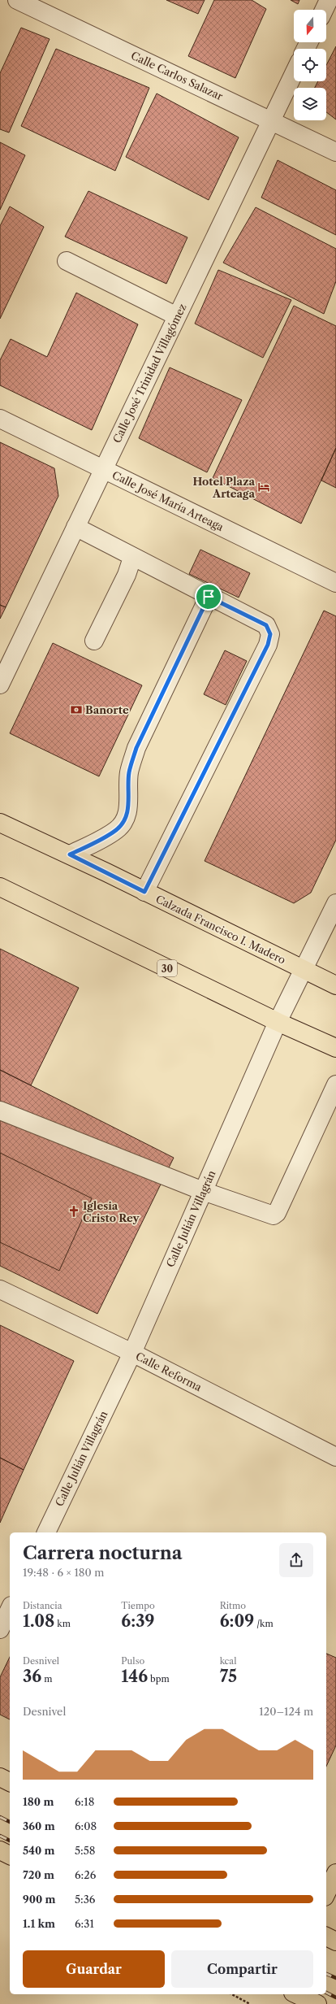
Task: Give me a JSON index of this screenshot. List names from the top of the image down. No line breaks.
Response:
{"streets":{"main road":["Calzada Francisco I. Madero","30"],"street":["Calle Carlos Salazar","Calle José Trinidad Villagómez","Calle José María Arteaga","Calle Julián Villagrán","Calle Reforma"]},"crossings":[["Calle Carlos Salazar","Calle José Trinidad Villagómez"],["Calle José Trinidad Villagómez","Calle José María Arteaga"],["Calzada Francisco I. Madero","Calle Julián Villagrán"],["30","Calle Julián Villagrán"],["Calle Julián Villagrán","Calle Reforma"]],"places":{"hotel":["Hotel Plaza Arteaga"],"bank":["Banorte"],"church":["Iglesia Cristo Rey"]},"north":"bottom","page":{"heading":["Carrera nocturna","19:48 · 6 × 180 m"],"stats":[["Distancia","1.08 km"],["Tiempo","6:39"],["Ritmo","6:09 /km"],["Desnivel","36 m"],["Pulso","146 bpm"],["kcal","75"]],"chart":["Desnivel","120–124 m"],"list":[{"name":"180 m","note":"6:18"},{"name":"360 m","note":"6:08"},{"name":"540 m","note":"5:58"},{"name":"720 m","note":"6:26"},{"name":"900 m","note":"5:36"},{"name":"1.1 km","note":"6:31"}],"buttons":["Guardar","Compartir"]}}
